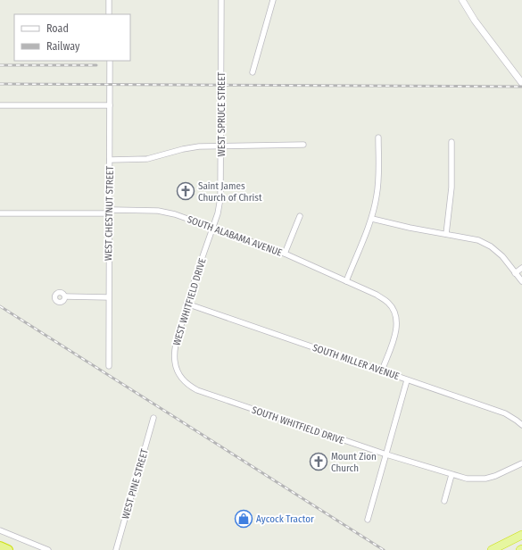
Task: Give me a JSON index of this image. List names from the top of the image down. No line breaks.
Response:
{"streets":{"street":["WEST SPRUCE STREET","WEST CHESTNUT STREET","SOUTH ALABAMA AVENUE","WEST WHITFIELD DRIVE","SOUTH MILLER AVENUE","SOUTH WHITFIELD DRIVE","WEST PINE STREET"]},"crossings":[["WEST SPRUCE STREET","SOUTH ALABAMA AVENUE"],["WEST SPRUCE STREET","WEST WHITFIELD DRIVE"],["WEST CHESTNUT STREET","SOUTH ALABAMA AVENUE"],["SOUTH ALABAMA AVENUE","WEST WHITFIELD DRIVE"],["SOUTH ALABAMA AVENUE","SOUTH MILLER AVENUE"],["WEST WHITFIELD DRIVE","SOUTH MILLER AVENUE"],["WEST WHITFIELD DRIVE","SOUTH WHITFIELD DRIVE"]],"places":{"church":["Saint James Church of Christ","Mount Zion Church"],"shop":["Aycock Tractor"]},"legend":["Road","Railway"]}
